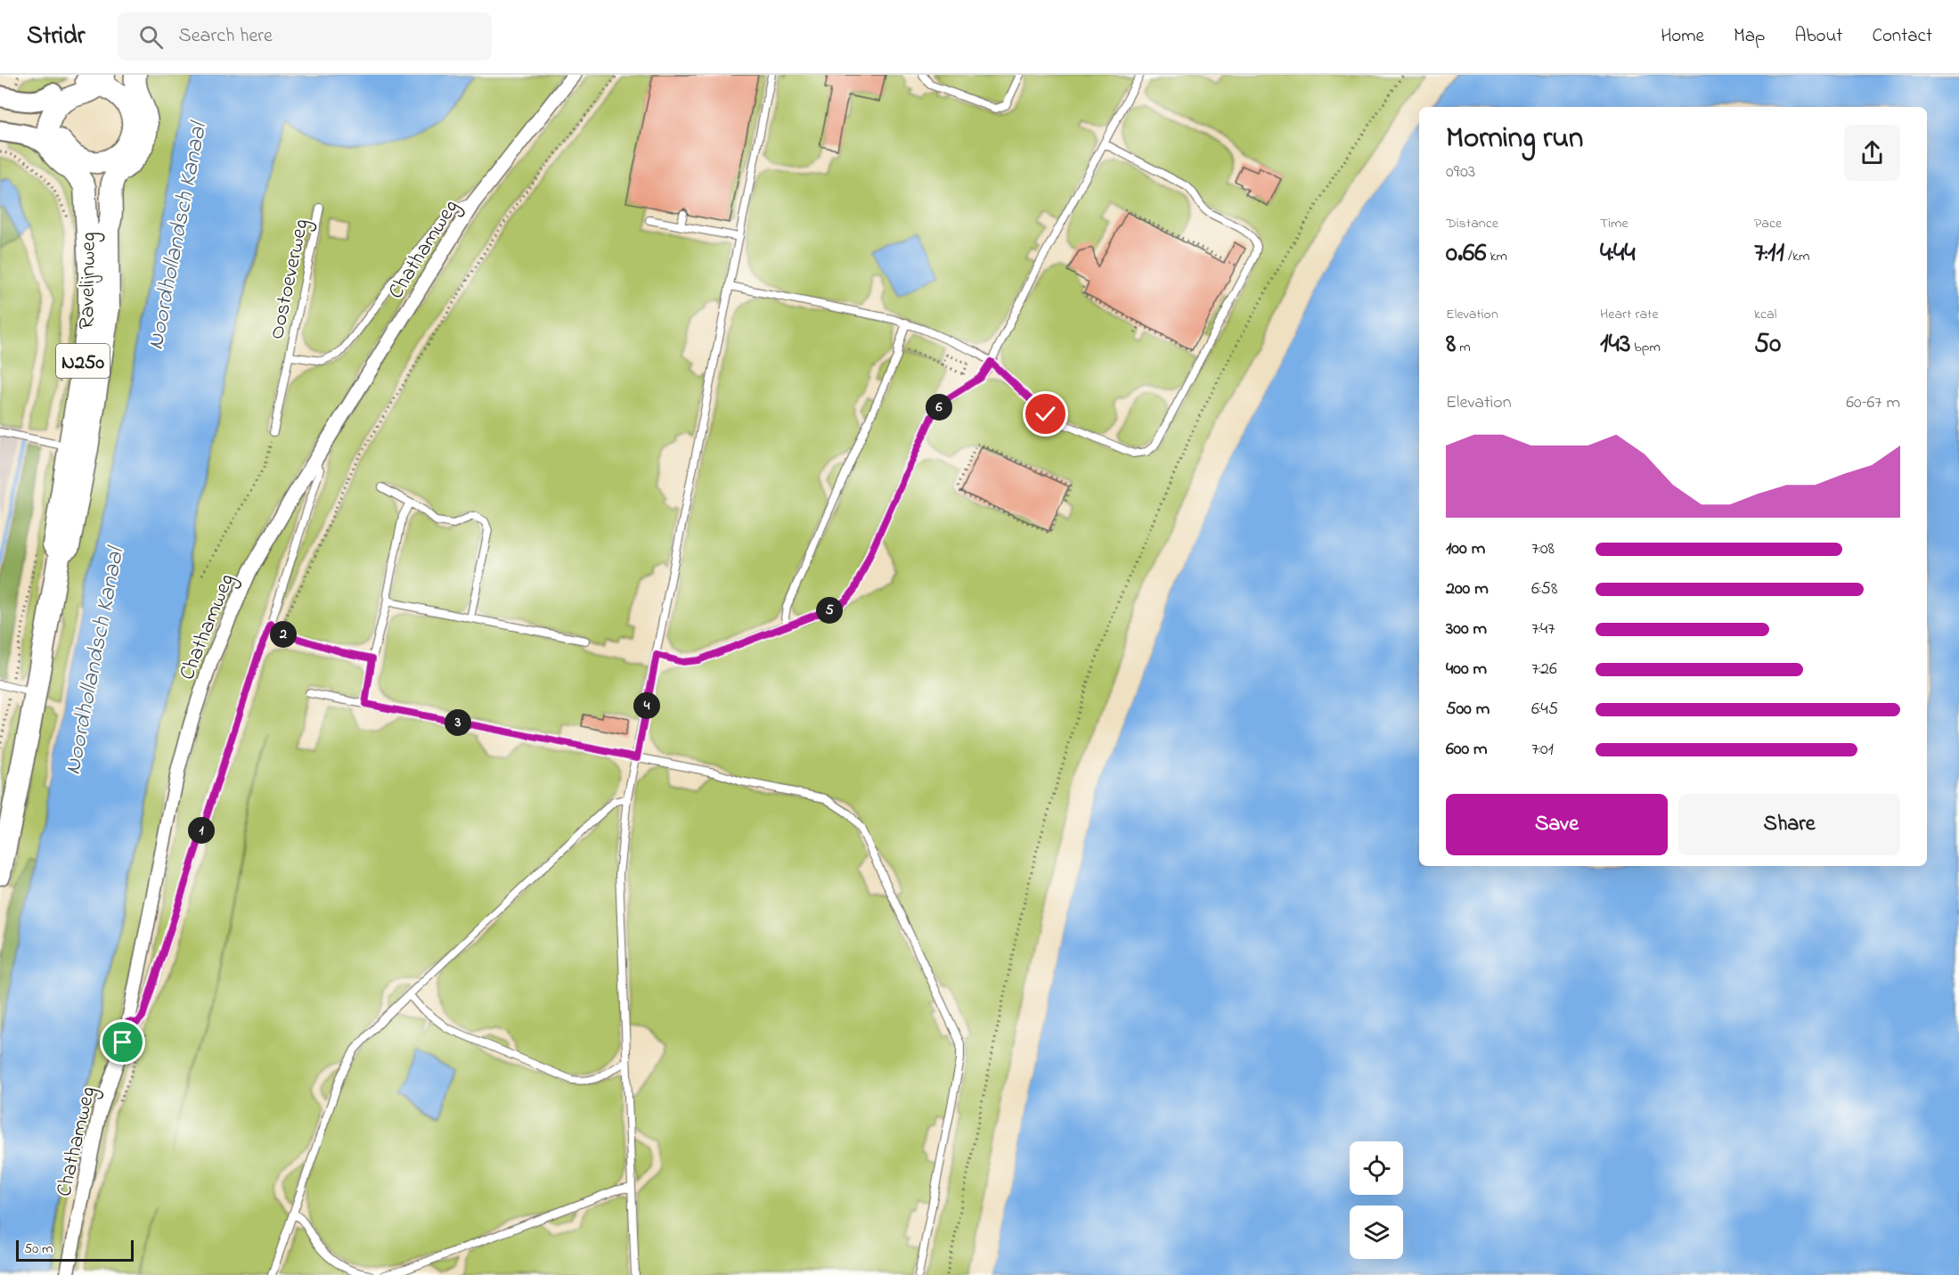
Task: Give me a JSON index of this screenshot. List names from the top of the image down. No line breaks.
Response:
{"streets":{"main road":["Ravelijnweg","N250"],"street":["Chathamweg"],"lane":["Oostoeverweg"]},"crossings":[["Chathamweg","Oostoeverweg"],["Ravelijnweg","N250"]],"water":["Noordhollandsch Kanaal"],"scale_bar":"50 m","page":{"header":"Stridr","search":"Search here","nav":["Home","Map","About","Contact"],"heading":["Morning run","09:03"],"stats":[["Distance","0.66 km"],["Time","4:44"],["Pace","7:11 /km"],["Elevation","8 m"],["Heart rate","143 bpm"],["kcal","50"]],"chart":["Elevation","60–67 m"],"pins":["6","5","2","4","3","1"],"list":[{"name":"100 m","note":"7:08"},{"name":"200 m","note":"6:58"},{"name":"300 m","note":"7:47"},{"name":"400 m","note":"7:26"},{"name":"500 m","note":"6:45"},{"name":"600 m","note":"7:01"}],"buttons":["Save","Share"],"scale":"50 m"}}
